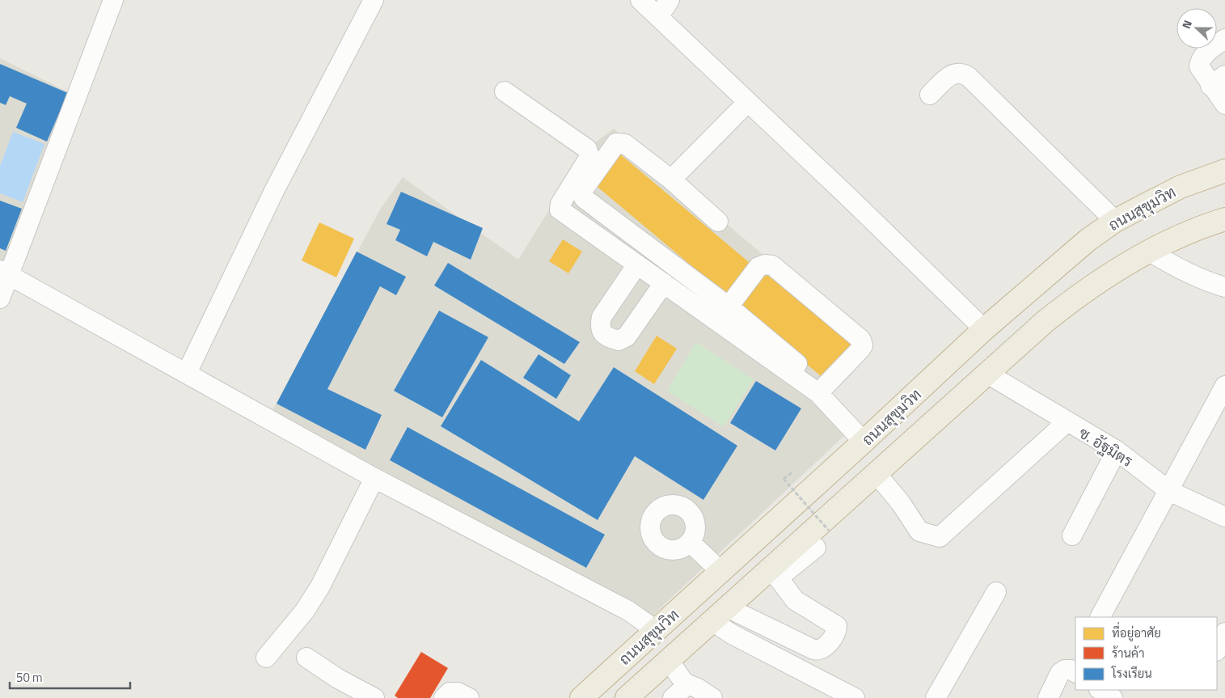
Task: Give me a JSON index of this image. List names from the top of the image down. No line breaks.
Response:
{"streets":{"highway":["ถนนสุขุมวิท"],"street":["ซ. อัฐมิตร"]},"crossings":[["ถนนสุขุมวิท","ซ. อัฐมิตร"]],"legend":["ที่อยู่อาศัย","ร้านค้า","โรงเรียน"],"scale_bar":"50 m","north":"left"}
